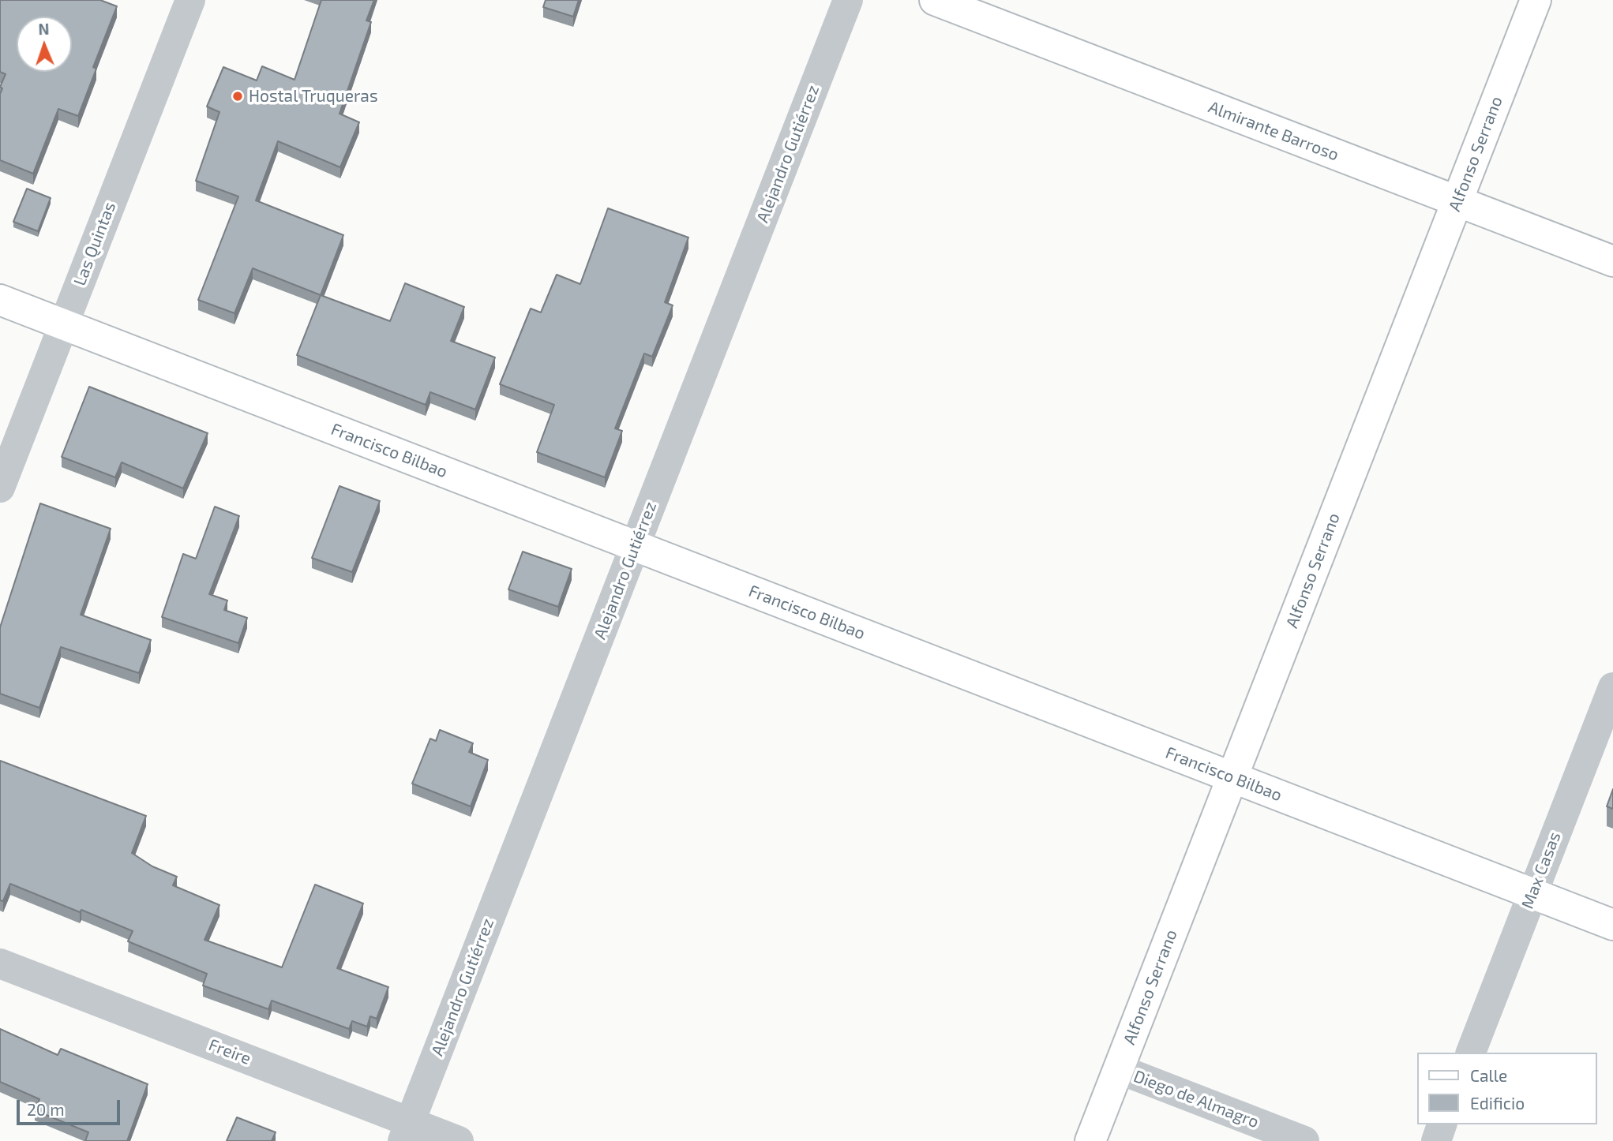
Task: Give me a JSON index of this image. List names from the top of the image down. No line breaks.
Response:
{"streets":{"street":["Almirante Barroso","Alejandro Gutiérrez","Alfonso Serrano","Las Quintas","Francisco Bilbao","Max Casas","Freire","Diego de Almagro"]},"crossings":[["Almirante Barroso","Alfonso Serrano"],["Alejandro Gutiérrez","Francisco Bilbao"],["Alejandro Gutiérrez","Freire"],["Alfonso Serrano","Francisco Bilbao"],["Alfonso Serrano","Diego de Almagro"],["Las Quintas","Francisco Bilbao"],["Francisco Bilbao","Max Casas"]],"places":["Hostal Truqueras"],"legend":["Calle","Edificio"],"scale_bar":"20 m","north":"top"}
